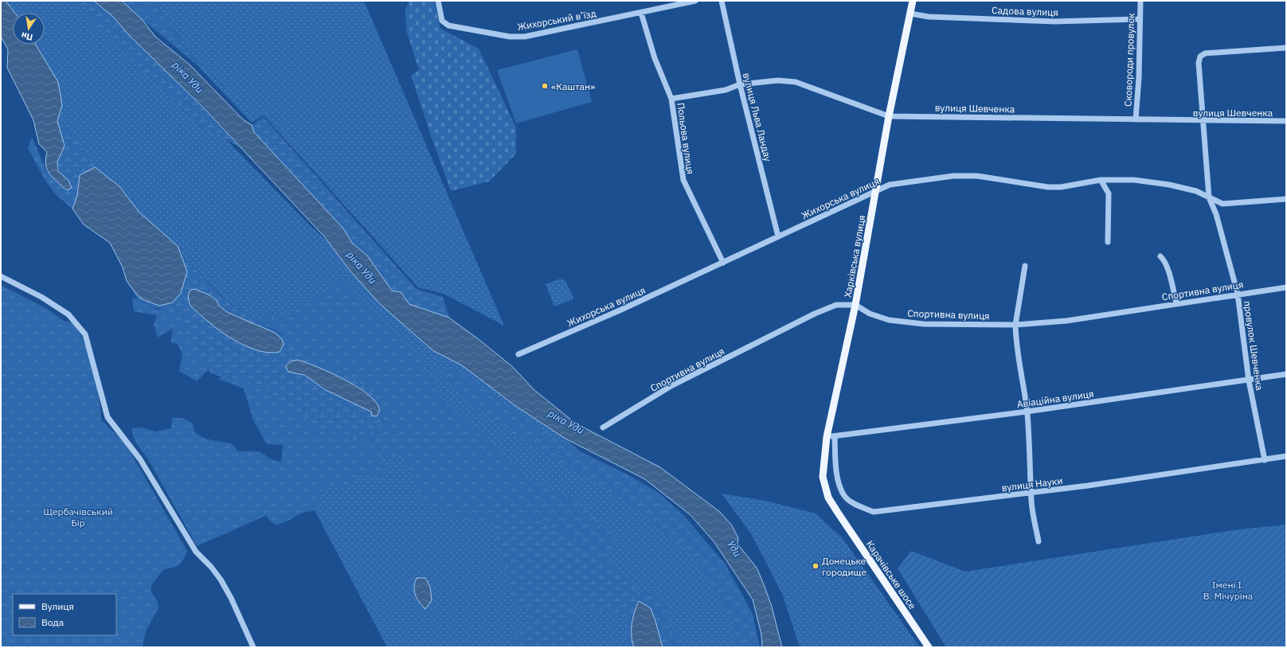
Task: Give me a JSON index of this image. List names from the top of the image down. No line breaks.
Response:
{"streets":{"main road":["Харківська вулиця","Карачівське шосе"],"street":["Садова вулиця","Жихорський в’їзд","Сковороди провулок","вулиця Шевченка","вулиця Льва Ландау","Польова вулиця","Жихорська вулиця","Спортивна вулиця","провулок Шевченка","Авіаційна вулиця","вулиця Науки"]},"crossings":[["Садова вулиця","Сковороди провулок"],["Садова вулиця","Харківська вулиця"],["Жихорський в’їзд","Польова вулиця"],["Сковороди провулок","вулиця Шевченка"],["вулиця Шевченка","вулиця Льва Ландау"],["вулиця Шевченка","Польова вулиця"],["вулиця Шевченка","Харківська вулиця"],["вулиця Шевченка","провулок Шевченка"],["вулиця Льва Ландау","Жихорська вулиця"],["Польова вулиця","Жихорська вулиця"],["Жихорська вулиця","Харківська вулиця"],["Жихорська вулиця","провулок Шевченка"],["Харківська вулиця","Спортивна вулиця"],["Харківська вулиця","Авіаційна вулиця"],["Харківська вулиця","Карачівське шосе"],["Спортивна вулиця","провулок Шевченка"],["провулок Шевченка","Авіаційна вулиця"],["провулок Шевченка","вулиця Науки"],["Авіаційна вулиця","вулиця Науки"]],"water":["ріка Уди","Уди"],"parks":["Щербачівський Бір","Імені І. В. Мічуріна"],"places":["«Каштан»","Донецьке городище"],"legend":["Вулиця","Вода"],"north":"bottom"}
